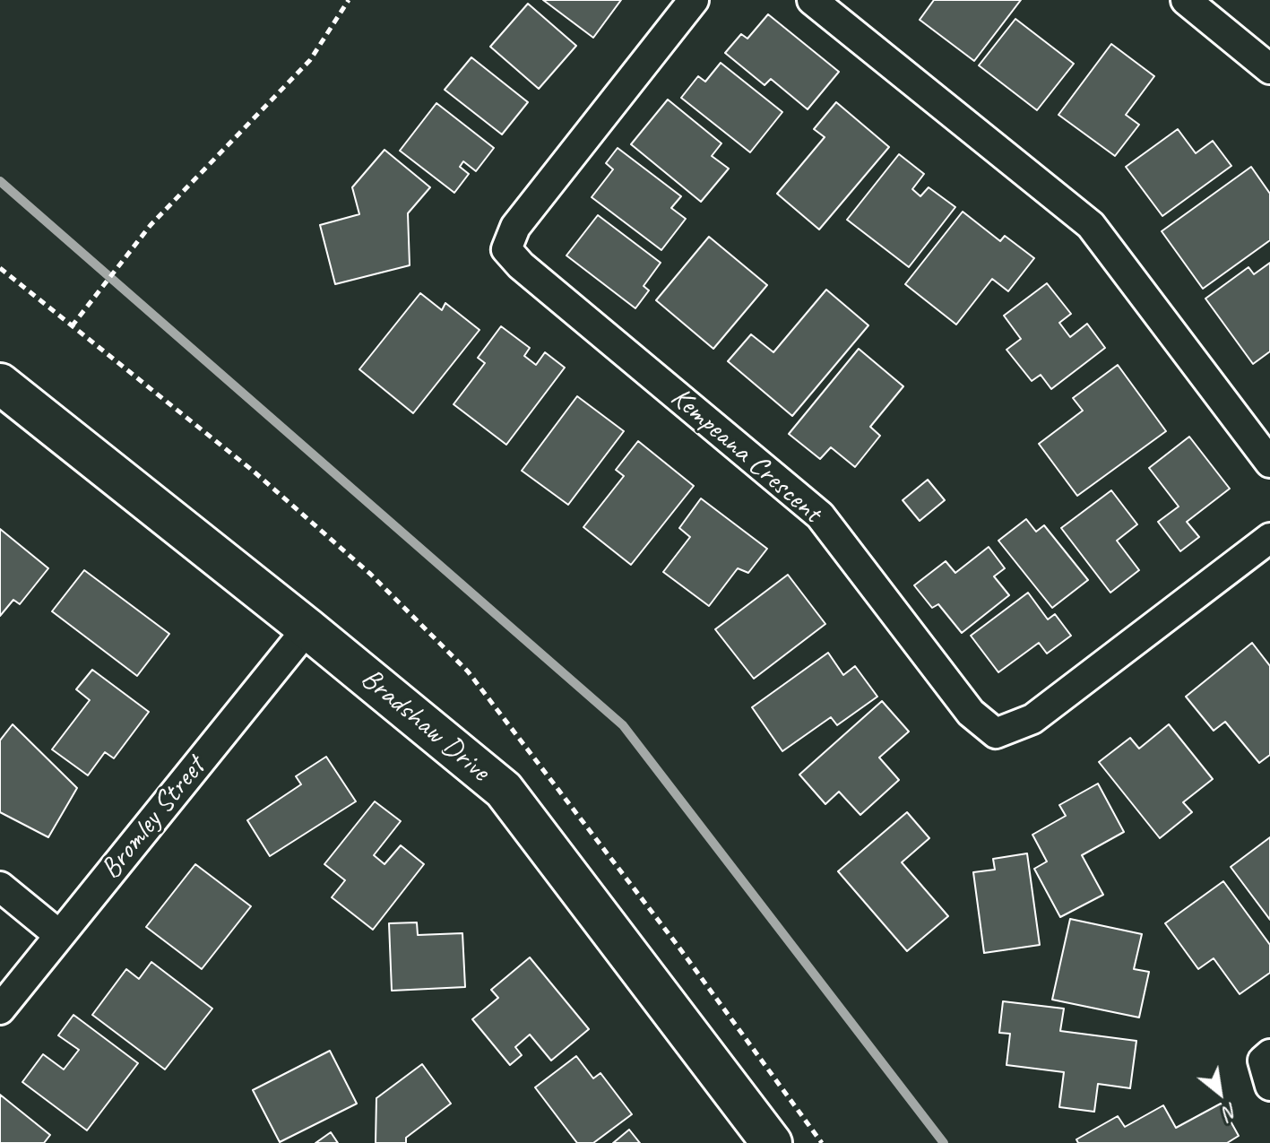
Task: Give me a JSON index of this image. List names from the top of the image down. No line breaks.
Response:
{"streets":{"street":["Kempeana Crescent","Bradshaw Drive","Bromley Street"]},"crossings":[["Bradshaw Drive","Bromley Street"]],"north":"bottom right"}
